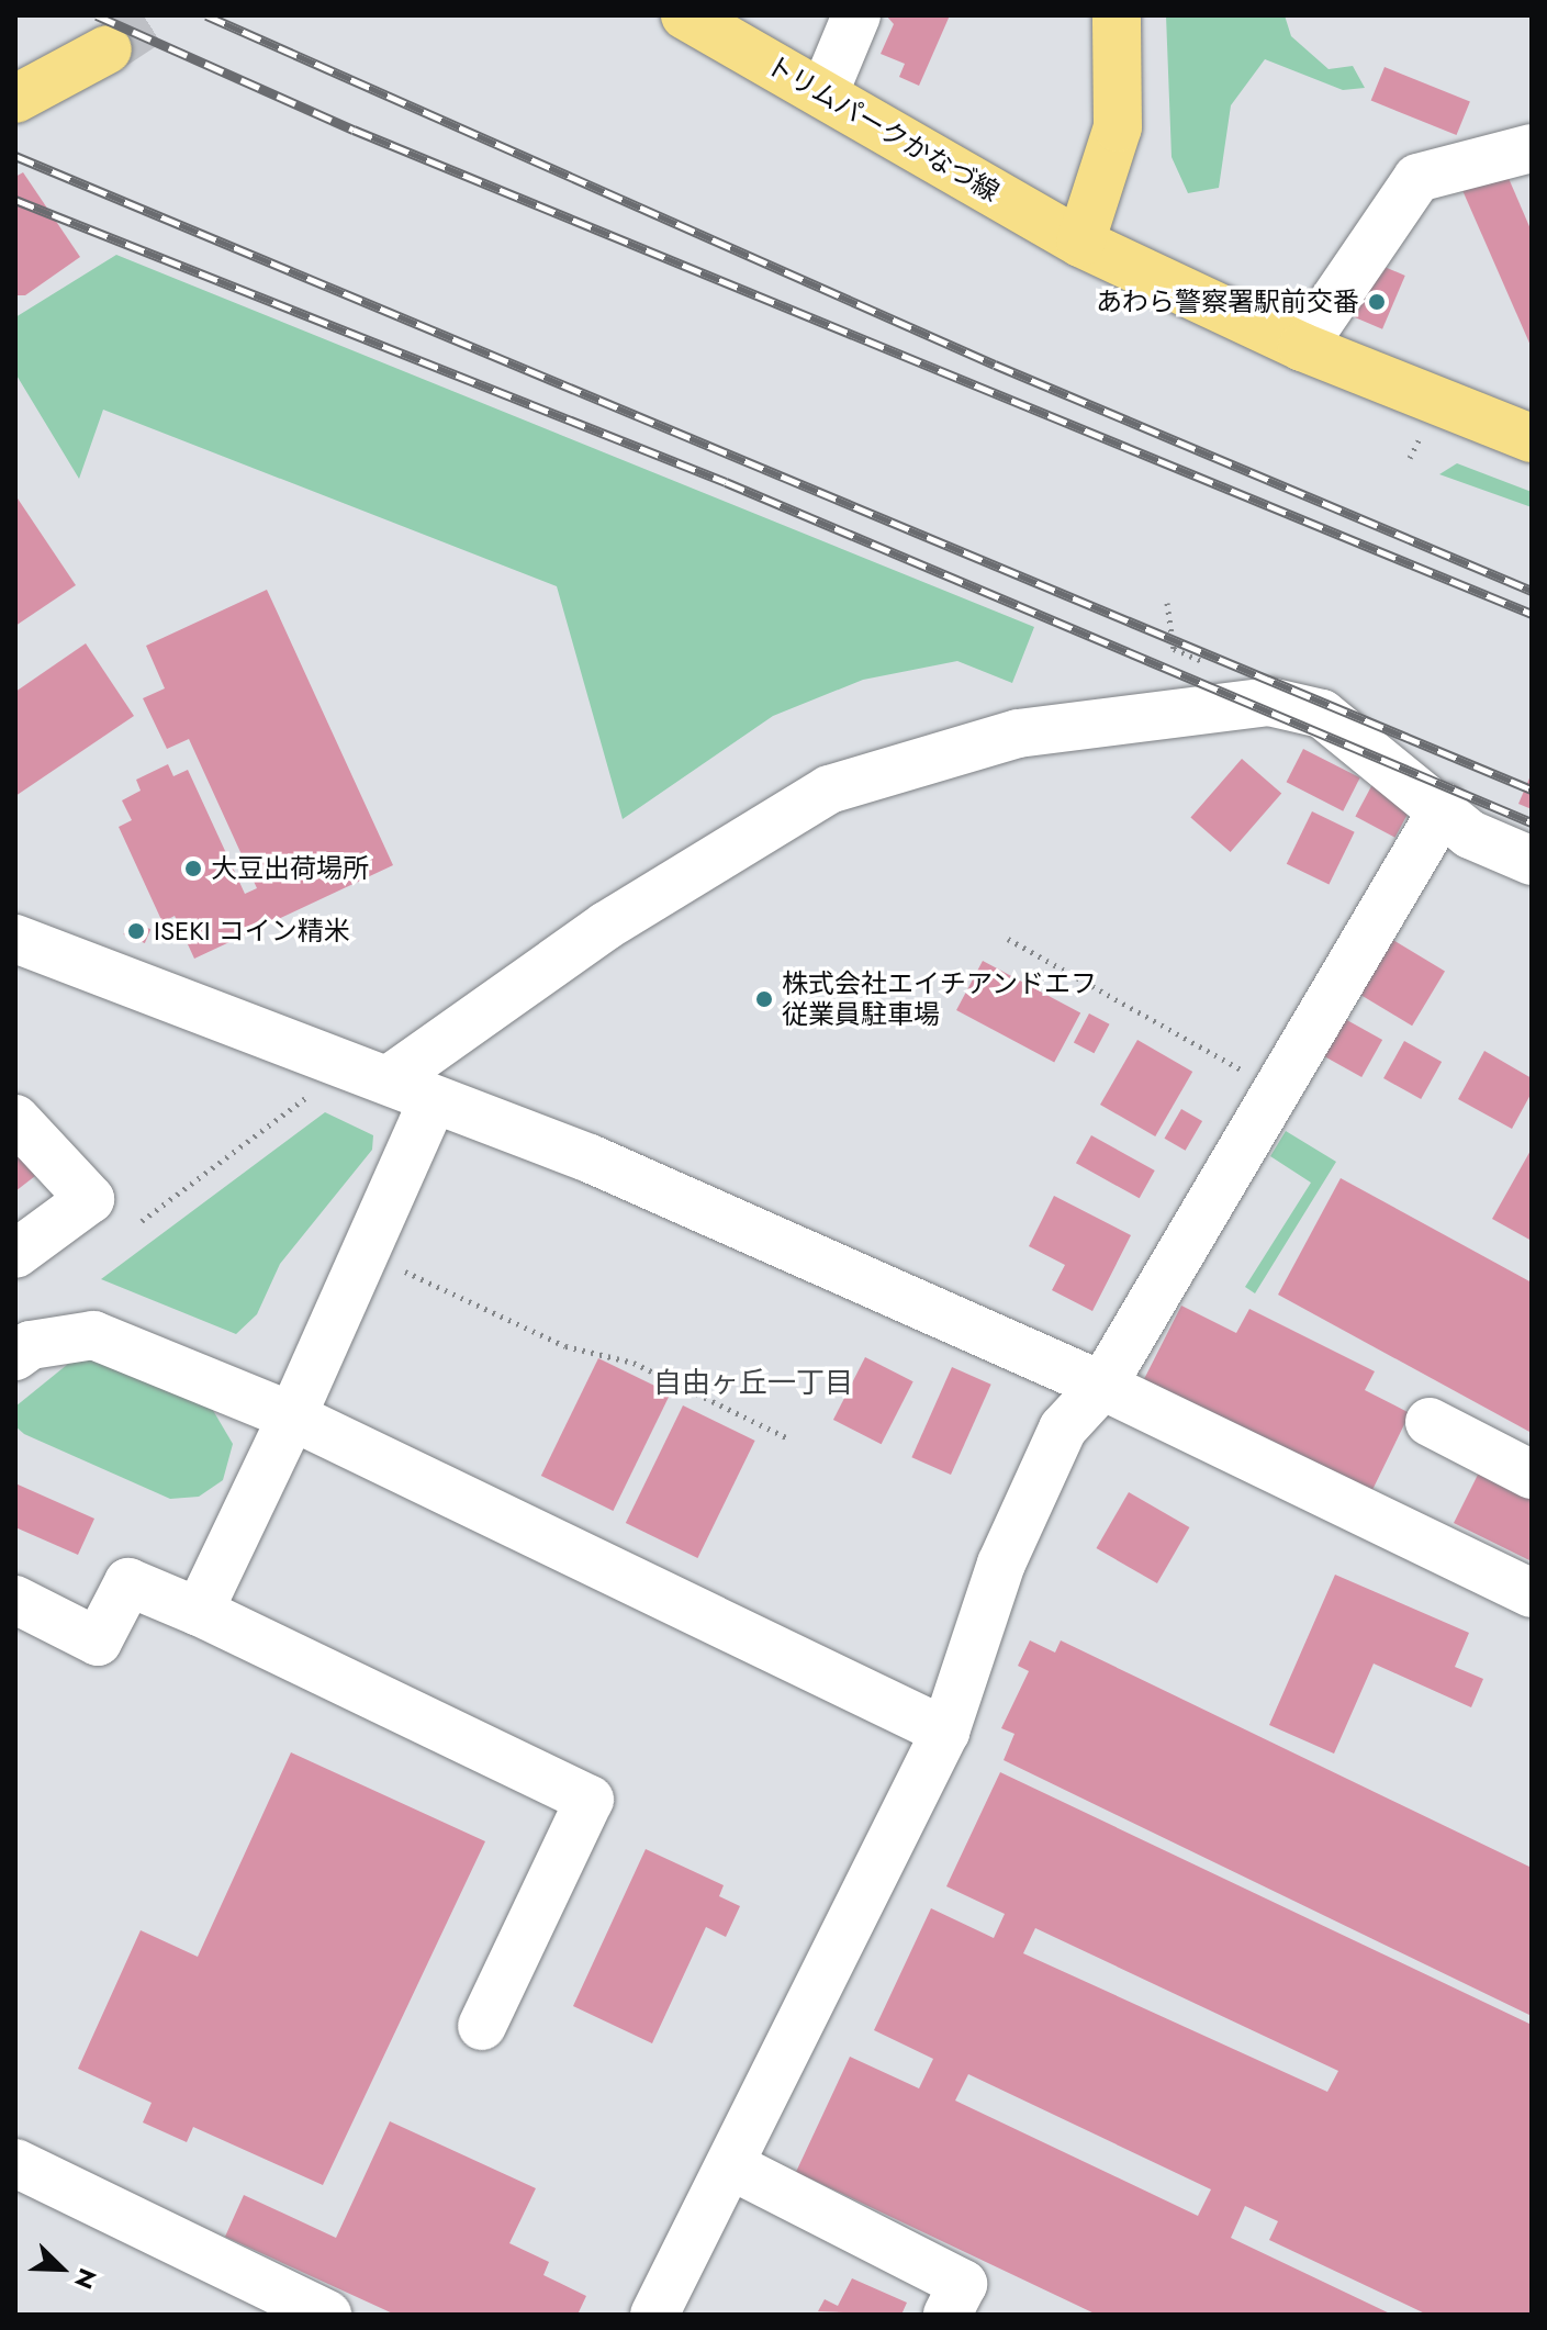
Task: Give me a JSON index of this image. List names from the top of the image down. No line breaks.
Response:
{"streets":{"main road":["トリムパークかなづ線"]},"districts":["自由ヶ丘一丁目"],"places":["あわら警察署駅前交番","大豆出荷場所","ISEKI コイン精米","株式会社エイチアンドエフ 従業員駐車場"],"north":"bottom right"}
